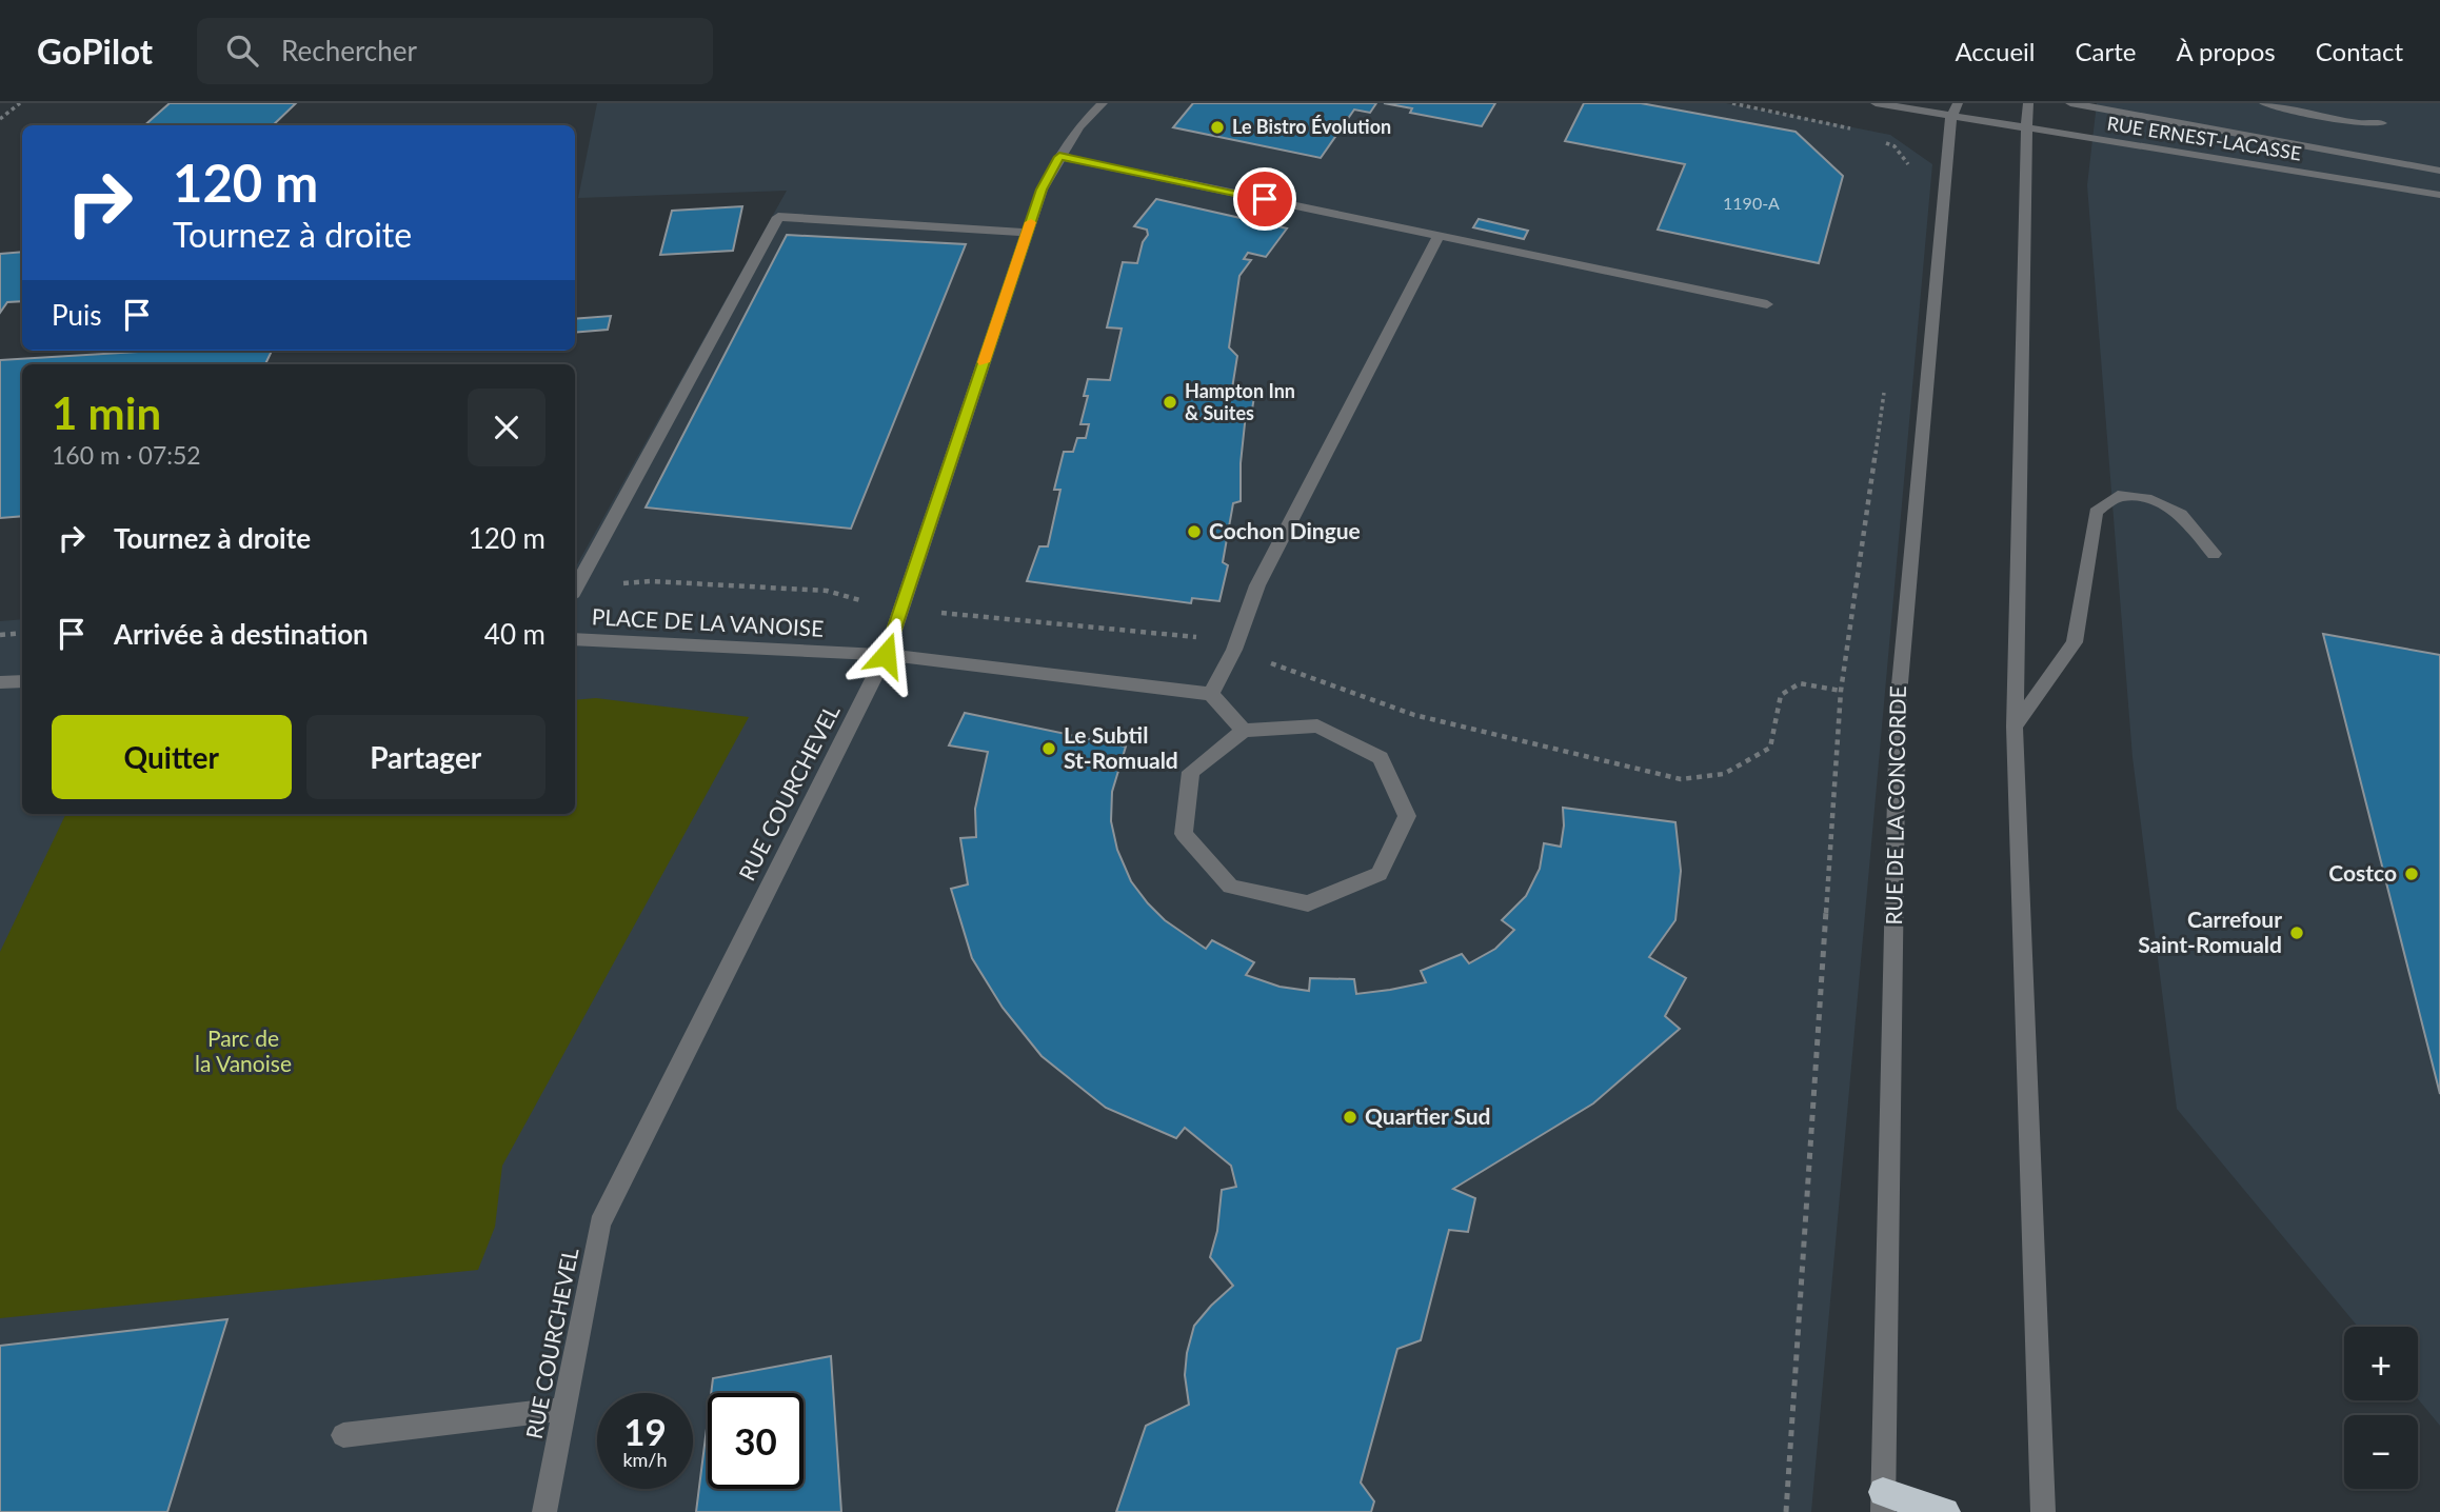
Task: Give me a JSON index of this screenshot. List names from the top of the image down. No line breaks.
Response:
{"streets":{"street":["RUE ERNEST-LACASSE","PLACE DE LA VANOISE","RUE COURCHEVEL","RUE DE LA CONCORDE"]},"crossings":[["RUE ERNEST-LACASSE","RUE DE LA CONCORDE"],["PLACE DE LA VANOISE","RUE COURCHEVEL"]],"parks":["Parc de la Vanoise"],"places":["Le Bistro Évolution","Hampton Inn & Suites","Cochon Dingue","Le Subtil St-Romuald","Costco","Carrefour Saint-Romuald","Quartier Sud"],"house_numbers":["1190-A"],"page":{"header":"GoPilot","search":"Rechercher","nav":["Accueil","Carte","À propos","Contact"],"turn":["120 m","Tournez à droite"],"then":"Puis","heading":["1 min","160 m · 07:52"],"list":[{"name":"Tournez à droite","value":"120 m"},{"name":"Arrivée à destination","value":"40 m"}],"buttons":["Quitter","Partager"],"map_buttons":["+","−"],"speed":"19 km/h","limit":"30"}}
